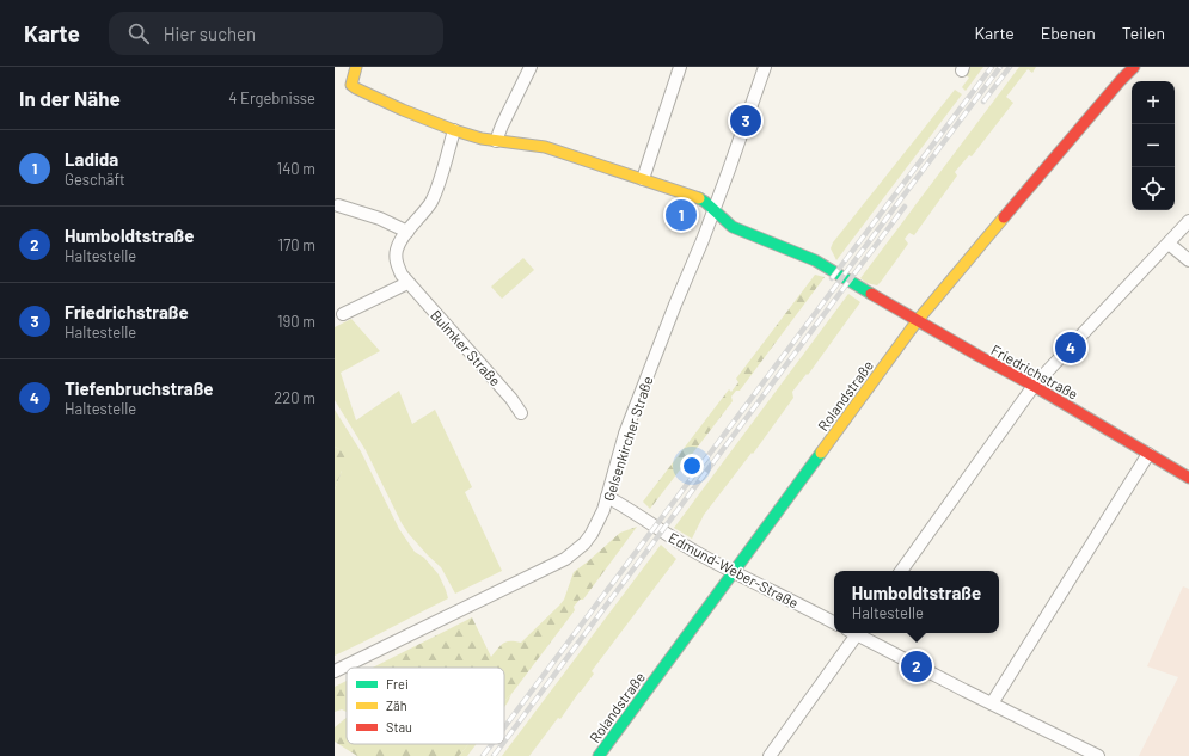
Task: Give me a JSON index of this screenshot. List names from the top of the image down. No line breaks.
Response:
{"streets":{"street":["Bulmker Straße","Friedrichstraße","Rolandstraße","Gelsenkircher Straße","Edmund-Weber-Straße"]},"crossings":[["Bulmker Straße","Friedrichstraße"],["Friedrichstraße","Rolandstraße"],["Friedrichstraße","Gelsenkircher Straße"],["Rolandstraße","Edmund-Weber-Straße"],["Gelsenkircher Straße","Edmund-Weber-Straße"]],"legend":["Frei","Zäh","Stau"],"page":{"header":"Karte","search":"Hier suchen","nav":["Karte","Ebenen","Teilen"],"heading":["In der Nähe","4 Ergebnisse"],"map_buttons":["+","−"],"pins":["3","1","4","2"],"list":[{"mark":"1","name":"Ladida","note":"Geschäft","value":"140 m"},{"mark":"2","name":"Humboldtstraße","note":"Haltestelle","value":"170 m"},{"mark":"3","name":"Friedrichstraße","note":"Haltestelle","value":"190 m"},{"mark":"4","name":"Tiefenbruchstraße","note":"Haltestelle","value":"220 m"}],"popup":["Humboldtstraße","Haltestelle"]}}
